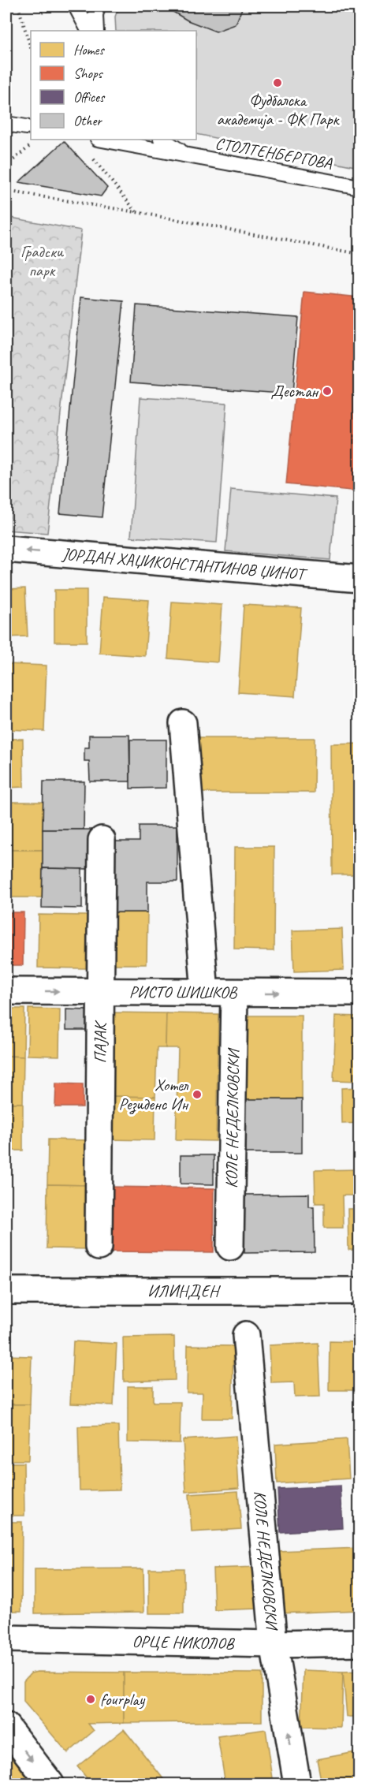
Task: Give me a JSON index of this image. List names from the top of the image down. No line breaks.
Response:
{"streets":{"street":["ЈОРДАН ХАЏИКОНСТАНТИНОВ ЏИНОТ","РИСТО ШИШКОВ","ПАЈАК","КОЛЕ НЕДЕЛКОВСКИ","ИЛИНДЕН","ОРЦЕ НИКОЛОВ"],"lane":["СТОЛТЕНБЕРГОВА"]},"crossings":[["РИСТО ШИШКОВ","ПАЈАК"],["РИСТО ШИШКОВ","КОЛЕ НЕДЕЛКОВСКИ"],["КОЛЕ НЕДЕЛКОВСКИ","ОРЦЕ НИКОЛОВ"]],"one_way":["ЈОРДАН ХАЏИКОНСТАНТИНОВ ЏИНОТ","РИСТО ШИШКОВ"],"parks":["Градски парк"],"places":["Фудбалска академија - ФК Парк","Дестан","Хотел Резиденс Ин","fourplay"],"legend":["Homes","Shops","Offices","Other"]}
